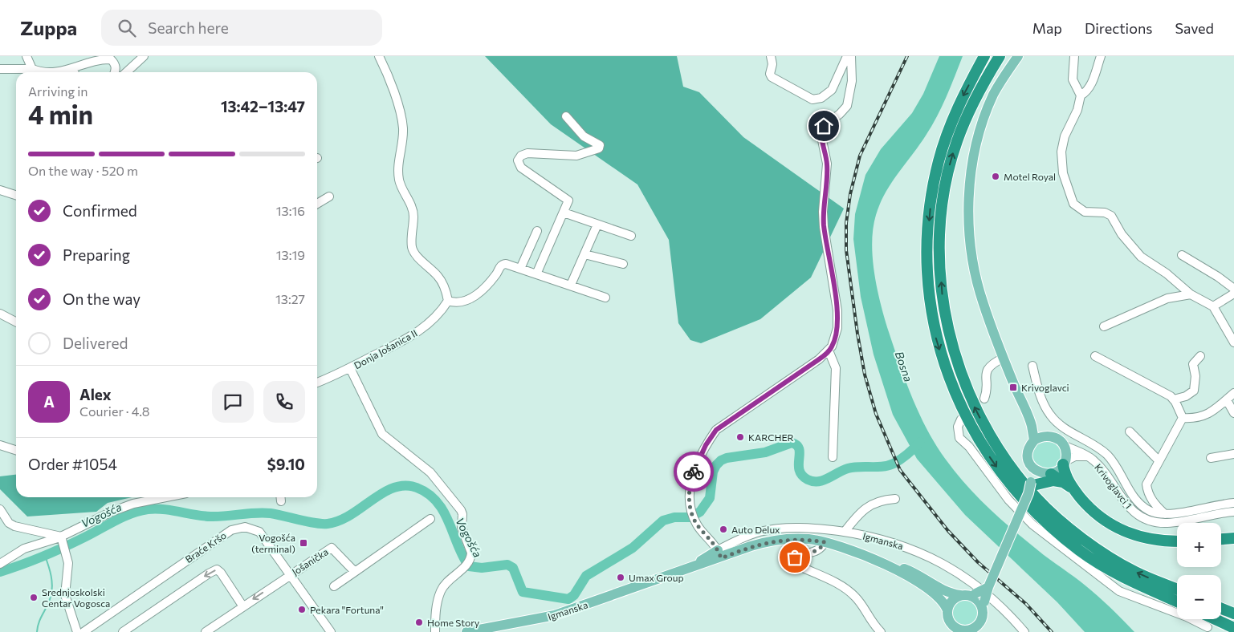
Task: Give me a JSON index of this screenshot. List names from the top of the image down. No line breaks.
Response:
{"streets":{"main road":["Igmanska"],"street":["Donja Jošanica II","Krivoglavci 1","Braće Kršo","Jošanička"]},"crossings":[["Braće Kršo","Jošanička"]],"water":["Bosna","Vogošća"],"places":{"other":["Motel Royal","KARCHER","Auto Delux","Umax Group","Srednjoskolski Centar Vogosca","Pekara \"Fortuna\"","Home Story"],"transit":["Krivoglavci","Vogošća (terminal)"]},"page":{"header":"Zuppa","search":"Search here","nav":["Map","Directions","Saved"],"heading":["4 min","Arriving in","13:42–13:47"],"panel":["Alex","Courier · 4.8","Order #1054","$9.10"],"bar":"On the way · 520 m","list":[["Confirmed","13:16"],["Preparing","13:19"],["On the way","13:27"],"Delivered"],"round":"A","map_buttons":["+","−"]}}
